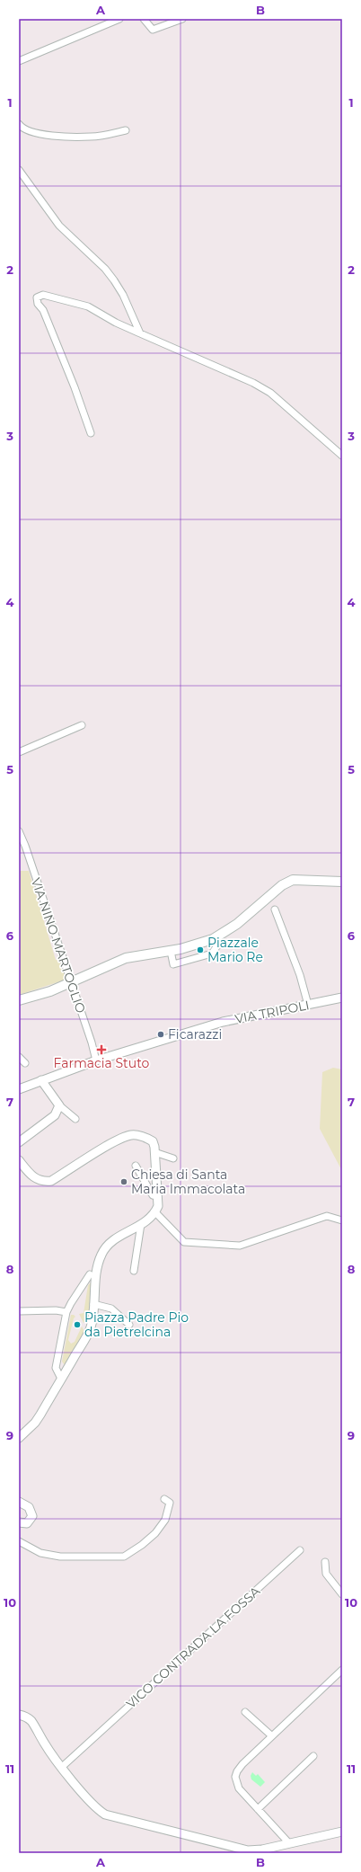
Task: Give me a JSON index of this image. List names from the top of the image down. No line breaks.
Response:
{"streets":{"street":["VIA NINO MARTOGLIO","VIA TRIPOLI","VICO CONTRADA LA FOSSA"]},"crossings":[["VIA NINO MARTOGLIO","VIA TRIPOLI"]],"places":{"other":["Piazzale Mario Re","Ficarazzi","Chiesa di Santa Maria Immacolata","Piazza Padre Pio da Pietrelcina"],"health":["Farmacia Stuto"]},"grid":{"columns":["A","B"],"rows":["1","2","3","4","5","6","7","8","9","10","11"]}}
